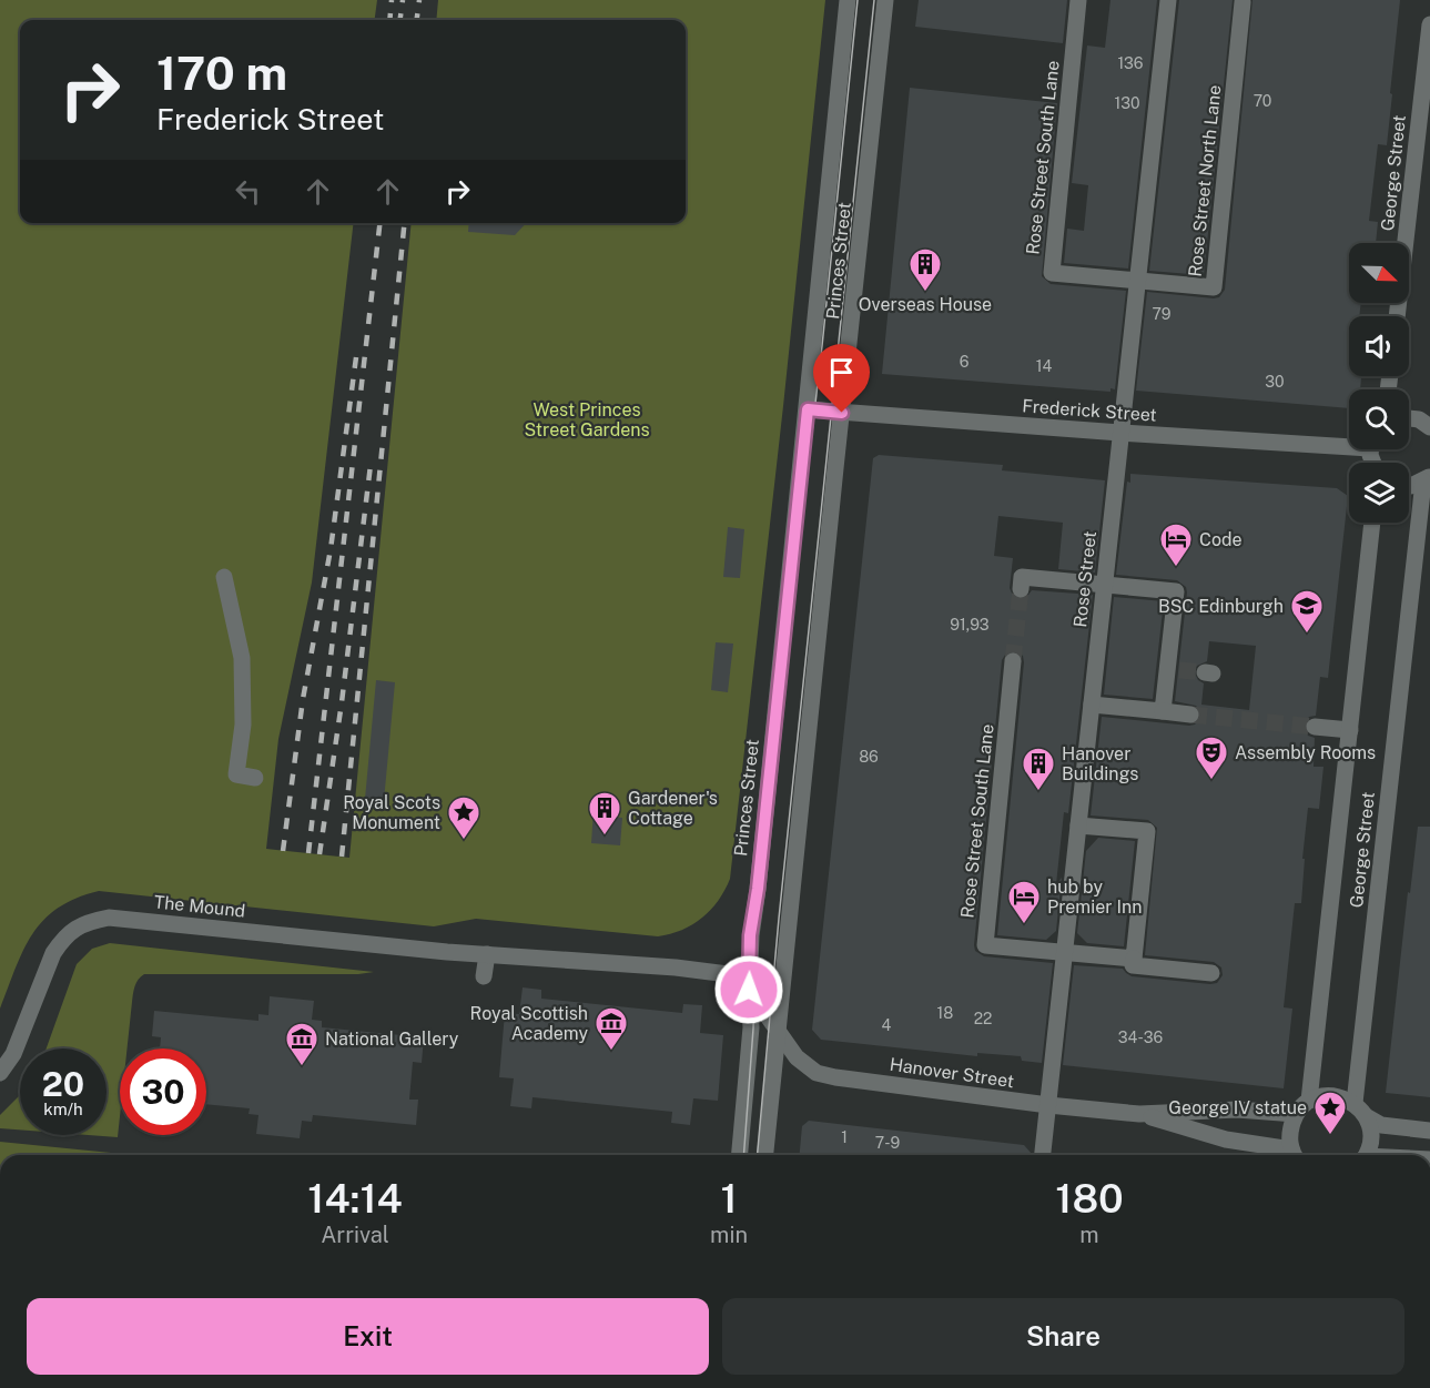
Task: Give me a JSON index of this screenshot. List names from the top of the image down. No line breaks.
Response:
{"streets":{"street":["Rose Street South Lane","George Street","Rose Street North Lane","Princes Street","Frederick Street","Rose Street","The Mound","Hanover Street"]},"crossings":[["Rose Street South Lane","Rose Street North Lane"],["Rose Street South Lane","Rose Street"],["Rose Street North Lane","Rose Street"],["Princes Street","Frederick Street"],["Princes Street","The Mound"],["Princes Street","Hanover Street"],["Frederick Street","Rose Street"],["Rose Street","Hanover Street"],["The Mound","Hanover Street"]],"parks":["West Princes Street Gardens"],"places":{"building":["Overseas House","Hanover Buildings","Gardener's Cottage"],"hotel":["Code","hub by Premier Inn"],"school or university":["BSC Edinburgh"],"theatre":["Assembly Rooms"],"place":["Royal Scots Monument","George IV statue"],"museum":["Royal Scottish Academy","National Gallery"]},"house_numbers":["136","70","130","79","6","14","30","91,93","86","18","22","4","34-36","1","7-9"],"north":"bottom right","page":{"turn":["170 m","Frederick Street"],"speed":"20 km/h","limit":"30","eta":["14:14","Arrival","1","min","180","m"],"buttons":["Exit","Share"]}}
